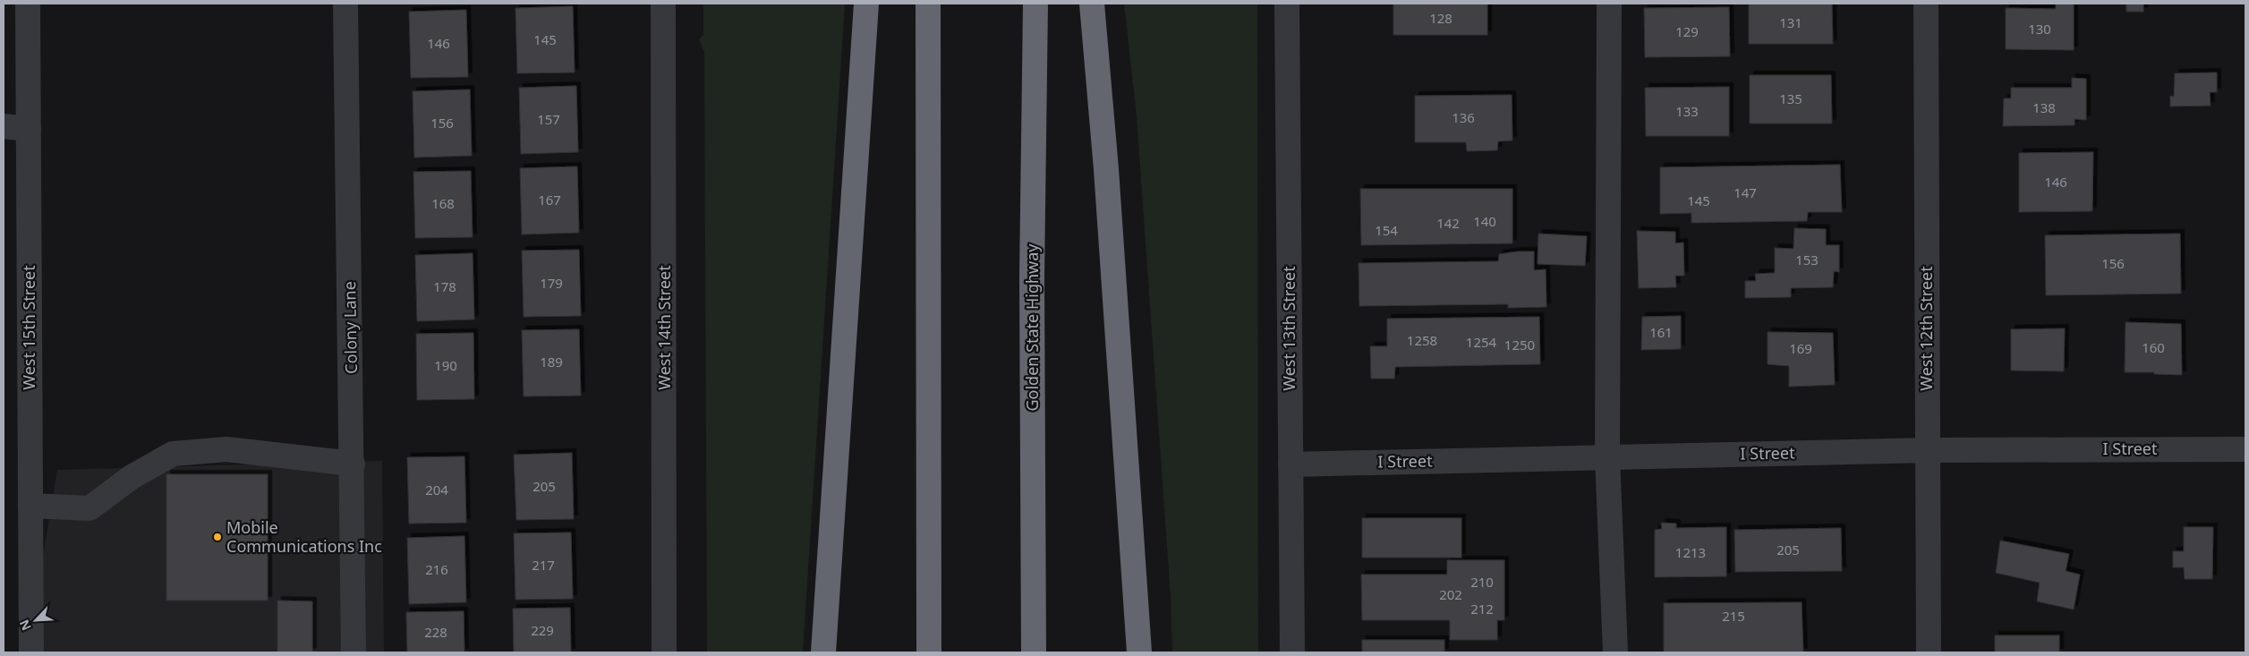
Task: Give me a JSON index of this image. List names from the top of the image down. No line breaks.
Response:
{"streets":{"highway":["Golden State Highway"],"street":["West 15th Street","Colony Lane","West 14th Street","West 13th Street","West 12th Street","I Street"]},"crossings":[["West 13th Street","I Street"],["West 12th Street","I Street"]],"places":["Mobile Communications Inc"],"house_numbers":["128","131","130","129","145","146","135","138","133","136","157","156","146","147","167","145","168","140","142","154","153","156","179","178","161","1258","1254","1250","160","169","189","190","205","204","205","1213","217","216","210","202","212","215","229","228"],"north":"bottom left"}
